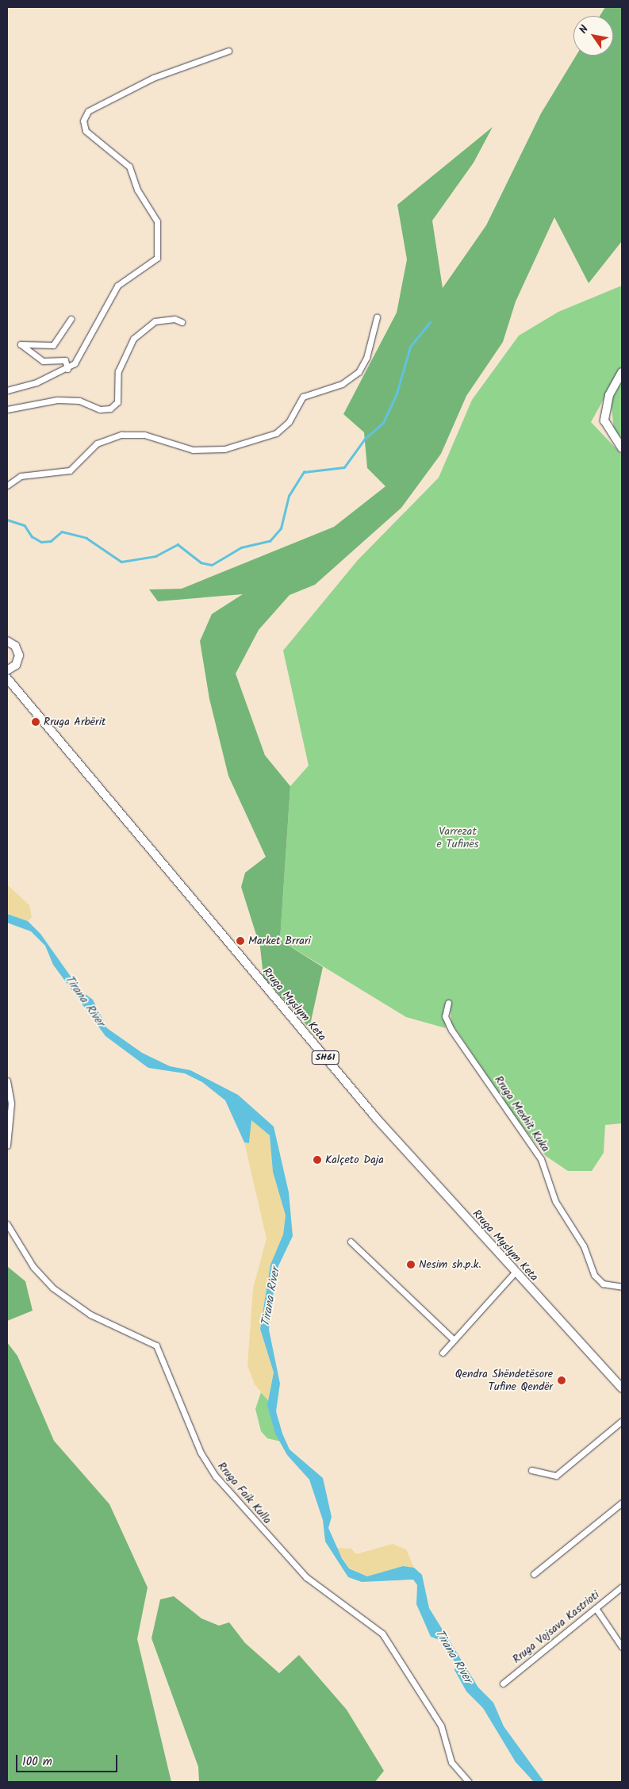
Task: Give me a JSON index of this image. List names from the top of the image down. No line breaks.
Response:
{"streets":{"main road":["Rruga Myslym Keta","SH61"],"street":["Rruga Mexhit Kuka","Rruga Faik Kulla","Rruga Vojsava Kastrioti"]},"water":["Tirana River"],"parks":["Varrezat e Tufinës"],"places":["Rruga Arbërit","Market Brrari","Kalçeto Daja","Nesim sh.p.k.","Qendra Shëndetësore Tufine Qendër"],"scale_bar":"100 m","north":"top left"}
